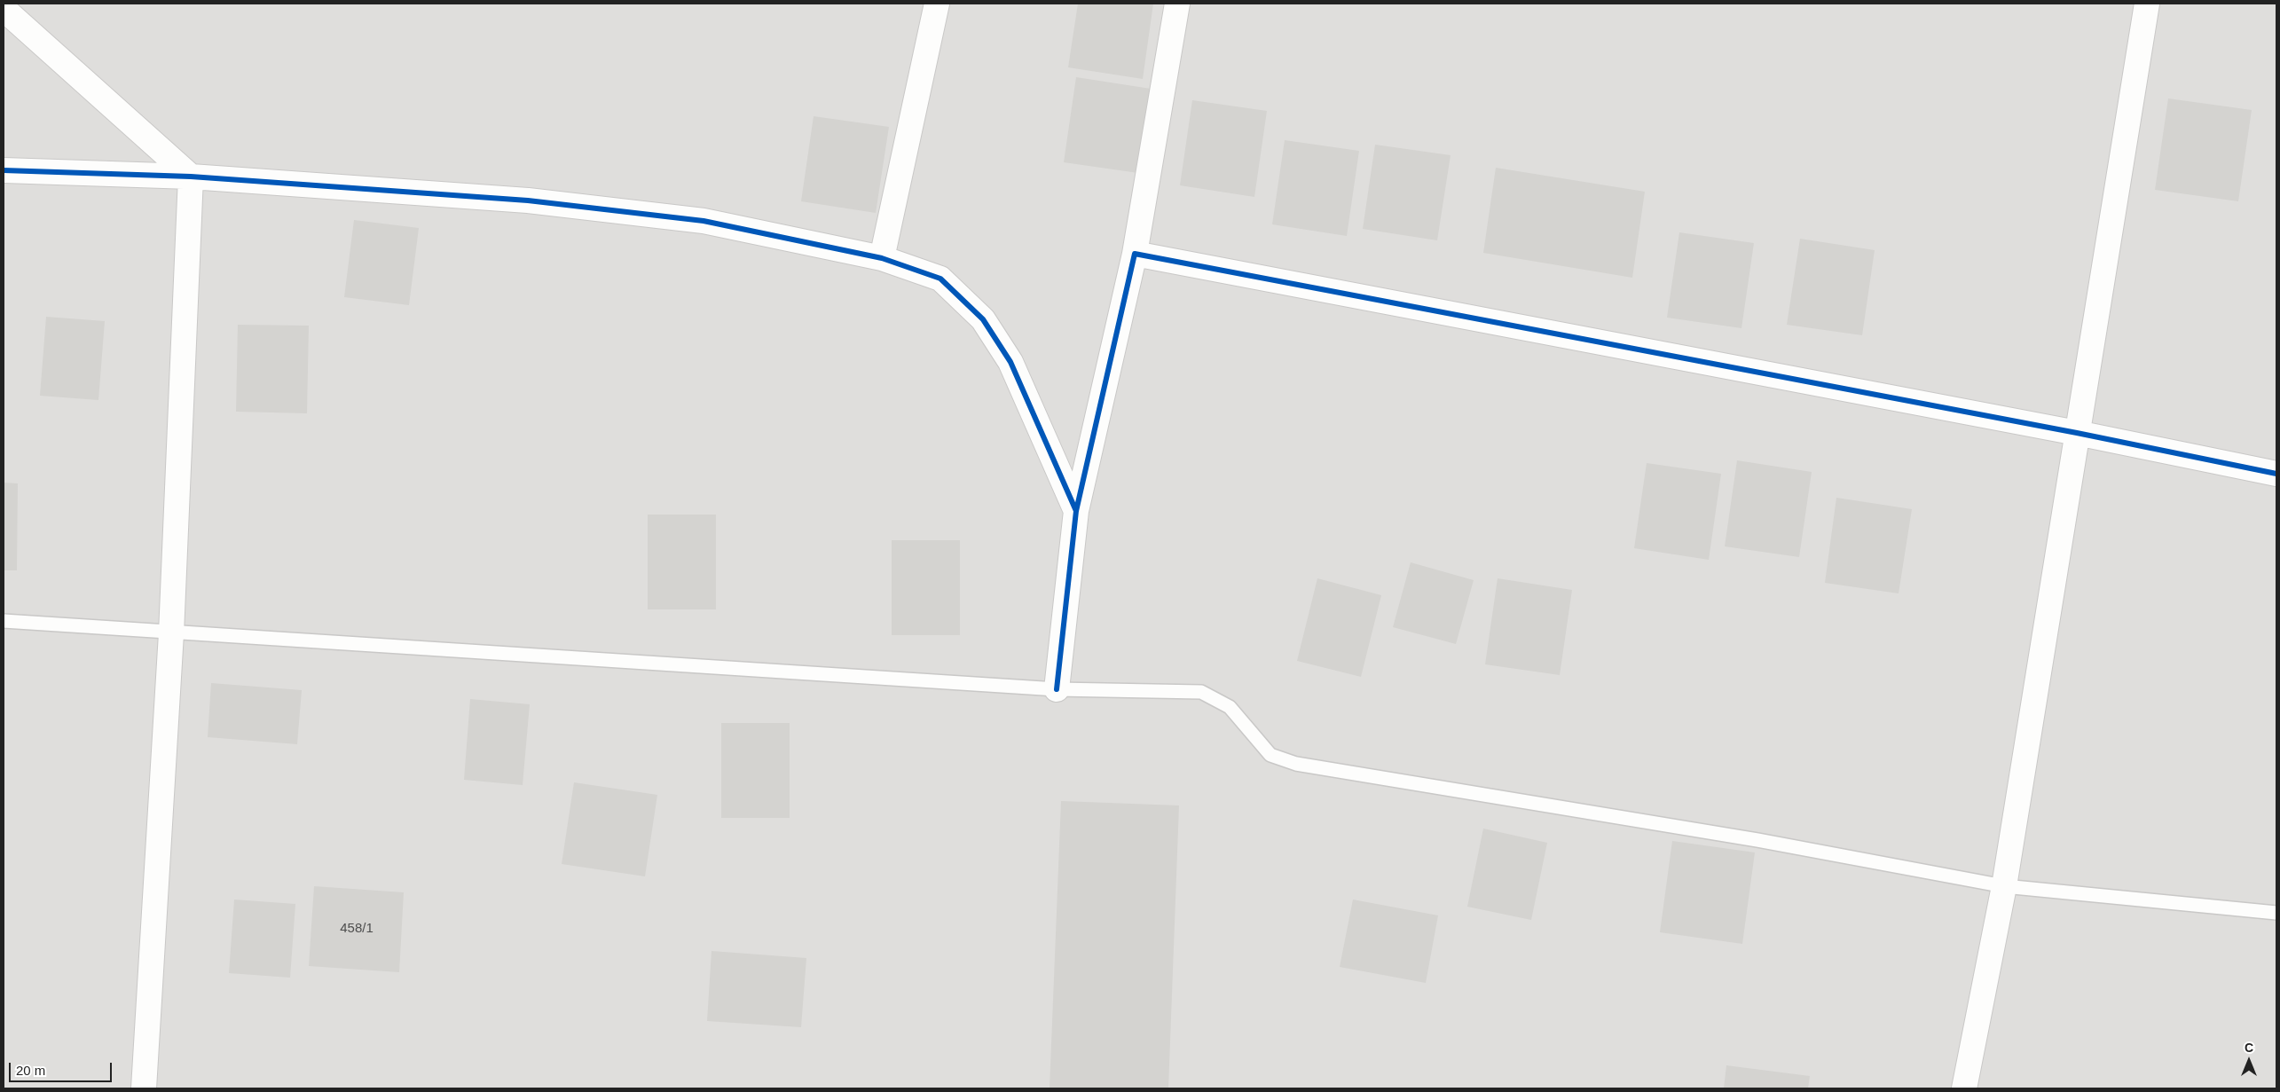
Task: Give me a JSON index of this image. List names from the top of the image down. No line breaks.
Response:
{"house_numbers":["458/1"],"scale_bar":"20 m","north":"top"}
